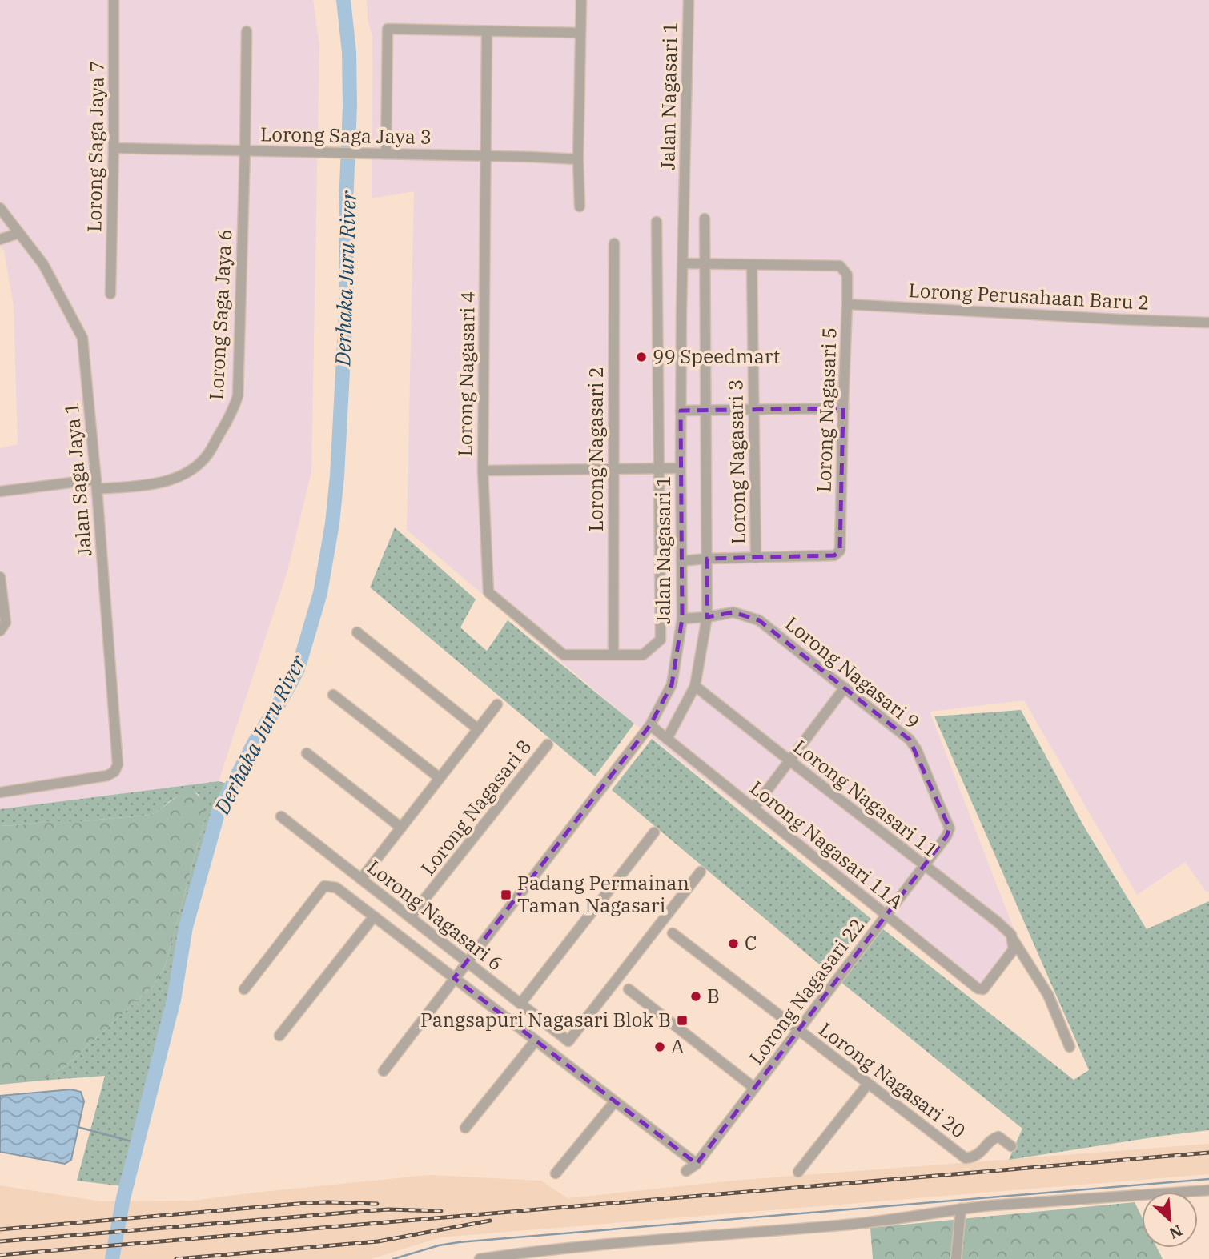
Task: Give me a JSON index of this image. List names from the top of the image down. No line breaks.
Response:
{"streets":{"street":["Jalan Nagasari 1","Lorong Saga Jaya 3","Lorong Saga Jaya 7","Lorong Perusahaan Baru 2","Lorong Saga Jaya 6","Lorong Nagasari 4","Lorong Nagasari 5","Lorong Nagasari 2","Lorong Nagasari 3","Jalan Saga Jaya 1","Lorong Nagasari 9","Lorong Nagasari 11","Lorong Nagasari 8","Lorong Nagasari 11A","Lorong Nagasari 6","Lorong Nagasari 22","Lorong Nagasari 20"]},"crossings":[["Jalan Nagasari 1","Lorong Nagasari 9"],["Jalan Nagasari 1","Lorong Nagasari 11A"],["Jalan Nagasari 1","Lorong Nagasari 6"],["Lorong Saga Jaya 3","Lorong Saga Jaya 7"],["Lorong Saga Jaya 3","Lorong Saga Jaya 6"],["Lorong Saga Jaya 3","Lorong Nagasari 4"],["Lorong Perusahaan Baru 2","Lorong Nagasari 5"],["Lorong Saga Jaya 6","Jalan Saga Jaya 1"],["Lorong Nagasari 4","Lorong Nagasari 2"],["Lorong Nagasari 5","Lorong Nagasari 3"],["Lorong Nagasari 9","Lorong Nagasari 22"],["Lorong Nagasari 11","Lorong Nagasari 11A"],["Lorong Nagasari 11","Lorong Nagasari 22"],["Lorong Nagasari 8","Lorong Nagasari 6"],["Lorong Nagasari 11A","Lorong Nagasari 22"],["Lorong Nagasari 22","Lorong Nagasari 20"]],"water":["Derhaka Juru River"],"places":{"other":["99 Speedmart","C","B","A"],"transit":["Padang Permainan Taman Nagasari","Pangsapuri Nagasari Blok B"]},"north":"bottom right"}
